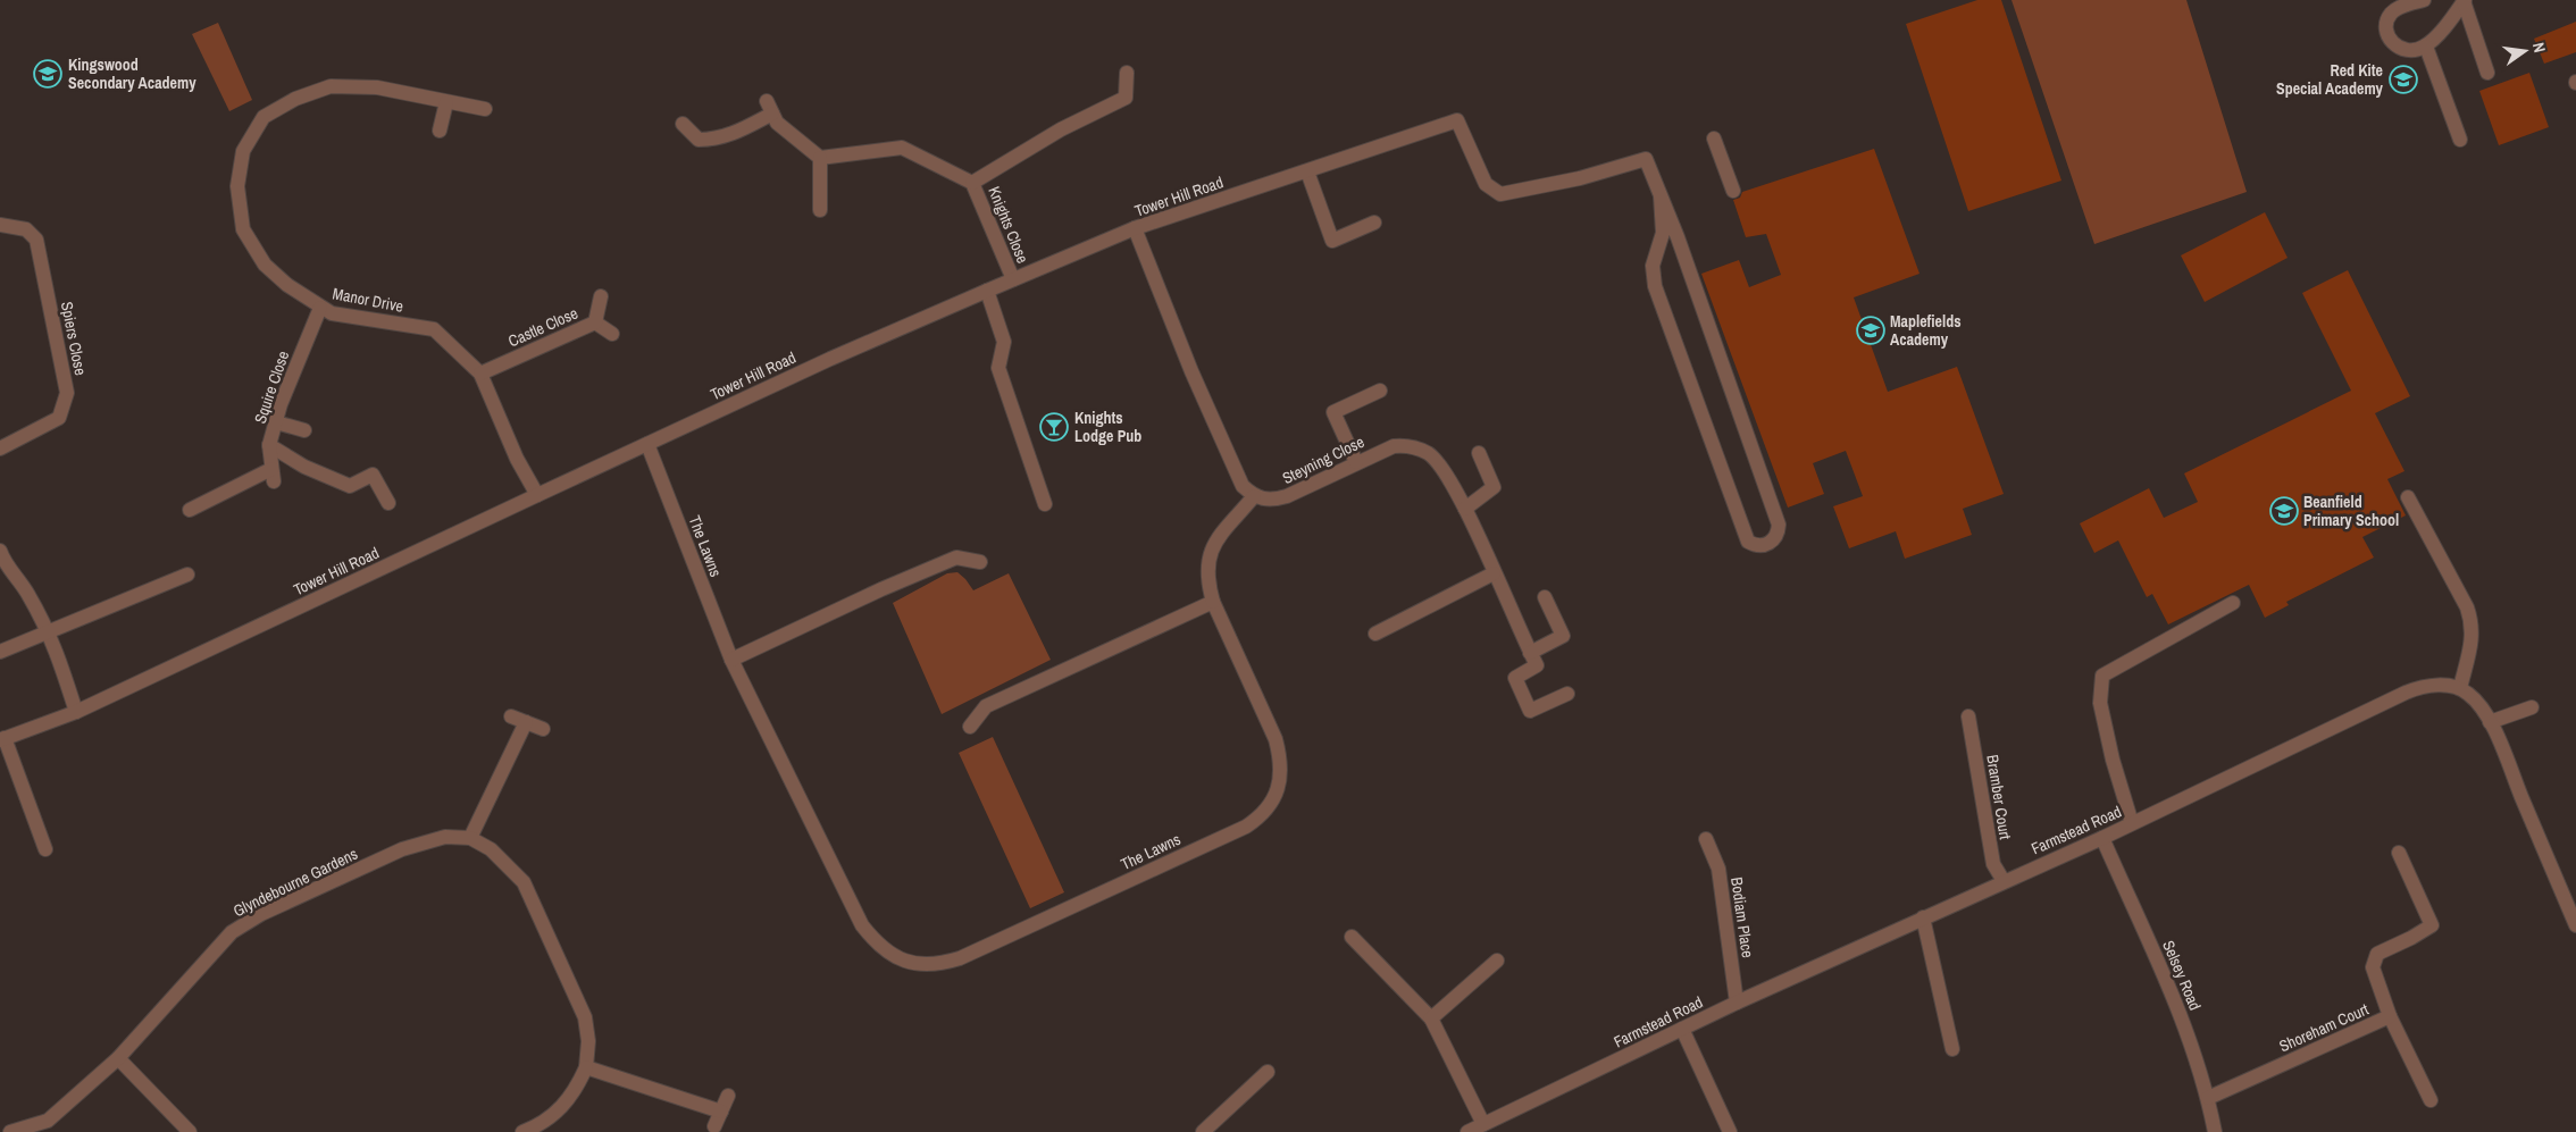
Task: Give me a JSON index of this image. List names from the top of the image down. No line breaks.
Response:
{"streets":{"street":["Tower Hill Road","Knights Close","Manor Drive","Castle Close","Spiers Close","Squire Close","Steyning Close","The Lawns","Bramber Court","Farmstead Road","Glyndebourne Gardens","Bodiam Place","Selsey Road","Shoreham Court"]},"crossings":[["Tower Hill Road","Knights Close"],["Tower Hill Road","Manor Drive"],["Tower Hill Road","The Lawns"],["Manor Drive","Castle Close"],["Manor Drive","Squire Close"],["Steyning Close","The Lawns"],["Bramber Court","Farmstead Road"],["Farmstead Road","Bodiam Place"],["Farmstead Road","Selsey Road"],["Selsey Road","Shoreham Court"]],"places":{"school or university":["Kingswood Secondary Academy","Red Kite Special Academy","Maplefields Academy","Beanfield Primary School"],"bar":["Knights Lodge Pub"]},"north":"right"}
